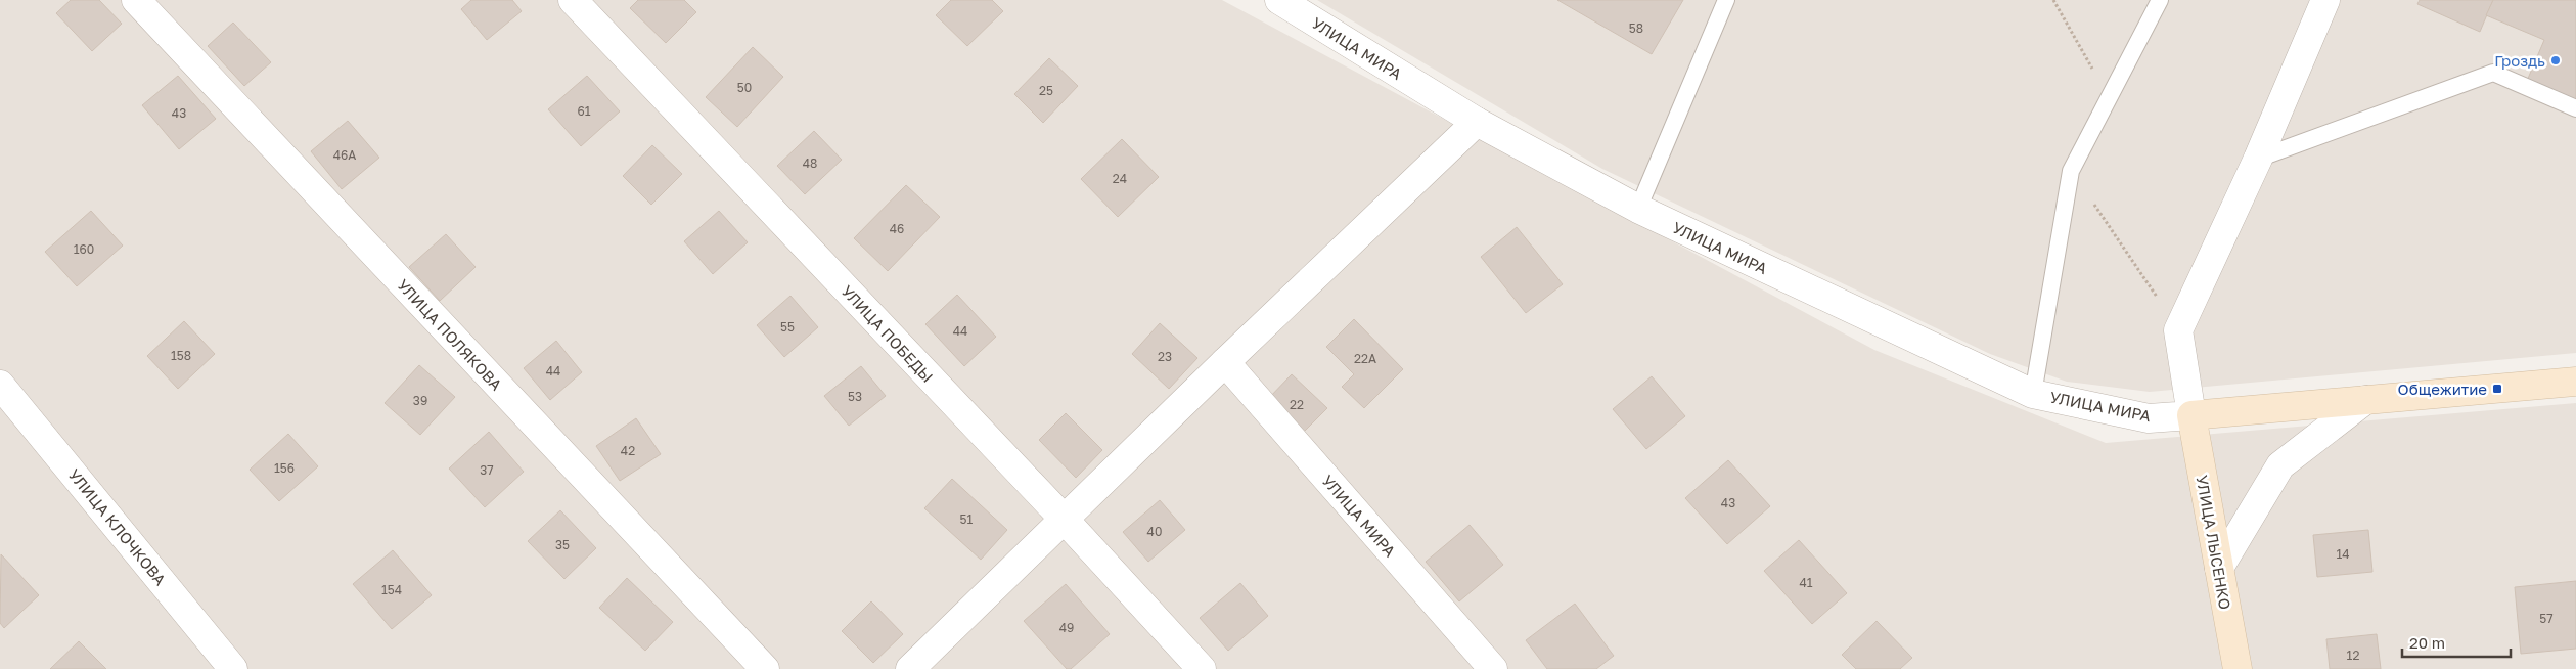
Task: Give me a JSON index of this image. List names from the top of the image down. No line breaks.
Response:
{"streets":{"street":["УЛИЦА МИРА","УЛИЦА ПОБЕДЫ","УЛИЦА ПОЛЯКОВА","УЛИЦА КЛОЧКОВА","УЛИЦА ЛЫСЕНКО"]},"crossings":[["УЛИЦА МИРА","УЛИЦА ЛЫСЕНКО"]],"places":{"other":["Гроздь"],"transit":["Общежитие"]},"house_numbers":["58","50","25","61","43","46А","48","24","46","160","55","44","158","23","22А","44","53","39","22","42","156","37","43","51","40","35","14","41","154","57","49","12"],"scale_bar":"20 m"}
